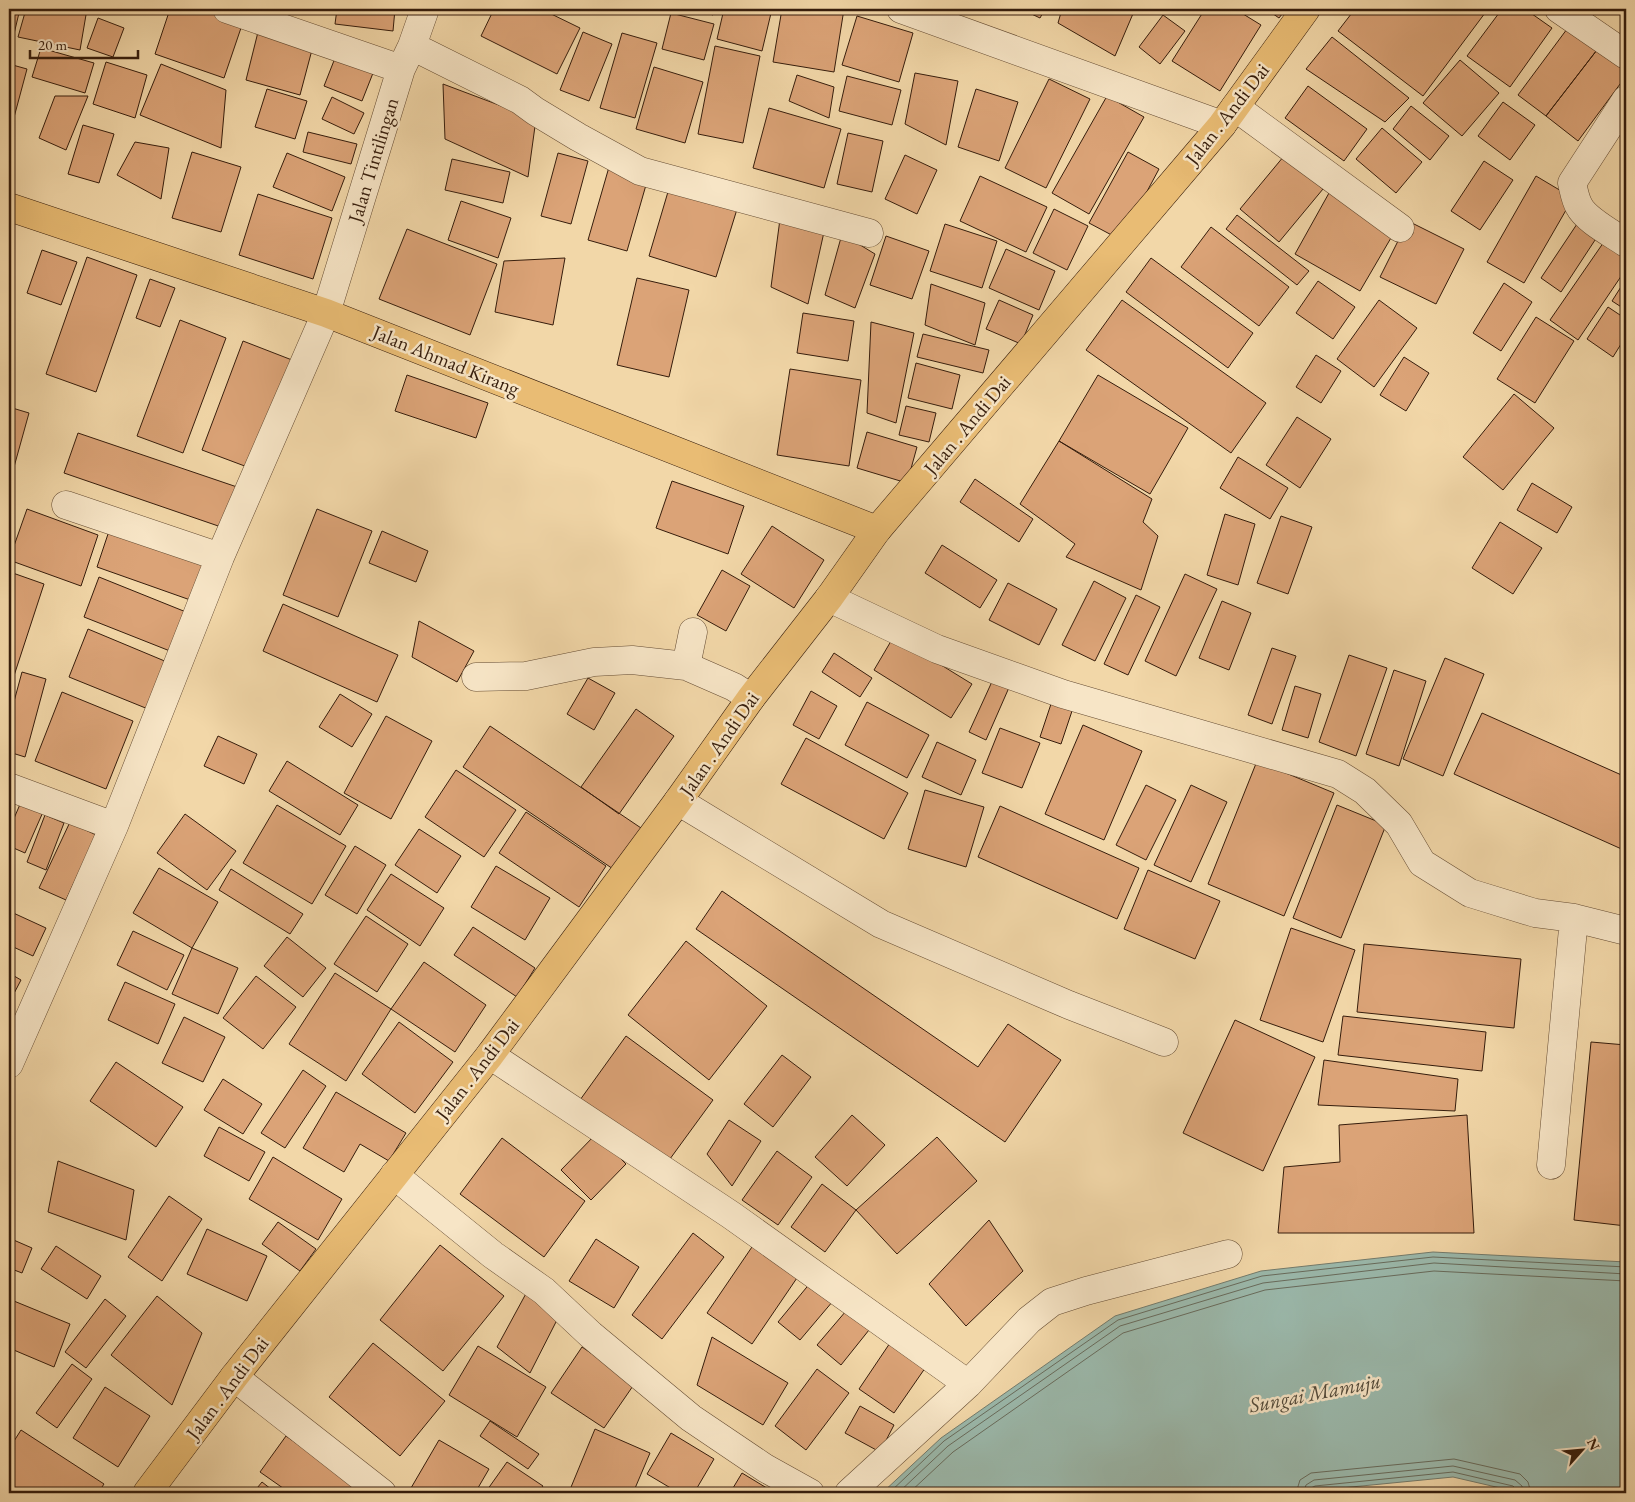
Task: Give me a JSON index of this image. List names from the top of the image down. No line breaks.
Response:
{"streets":{"main road":["Jalan . Andi Dai","Jalan Ahmad Kirang"],"street":["Jalan Tintilingan"]},"crossings":[["Jalan . Andi Dai","Jalan Ahmad Kirang"],["Jalan Tintilingan","Jalan Ahmad Kirang"]],"water":["Sungai Mamuju"],"scale_bar":"20 m","north":"top right"}
